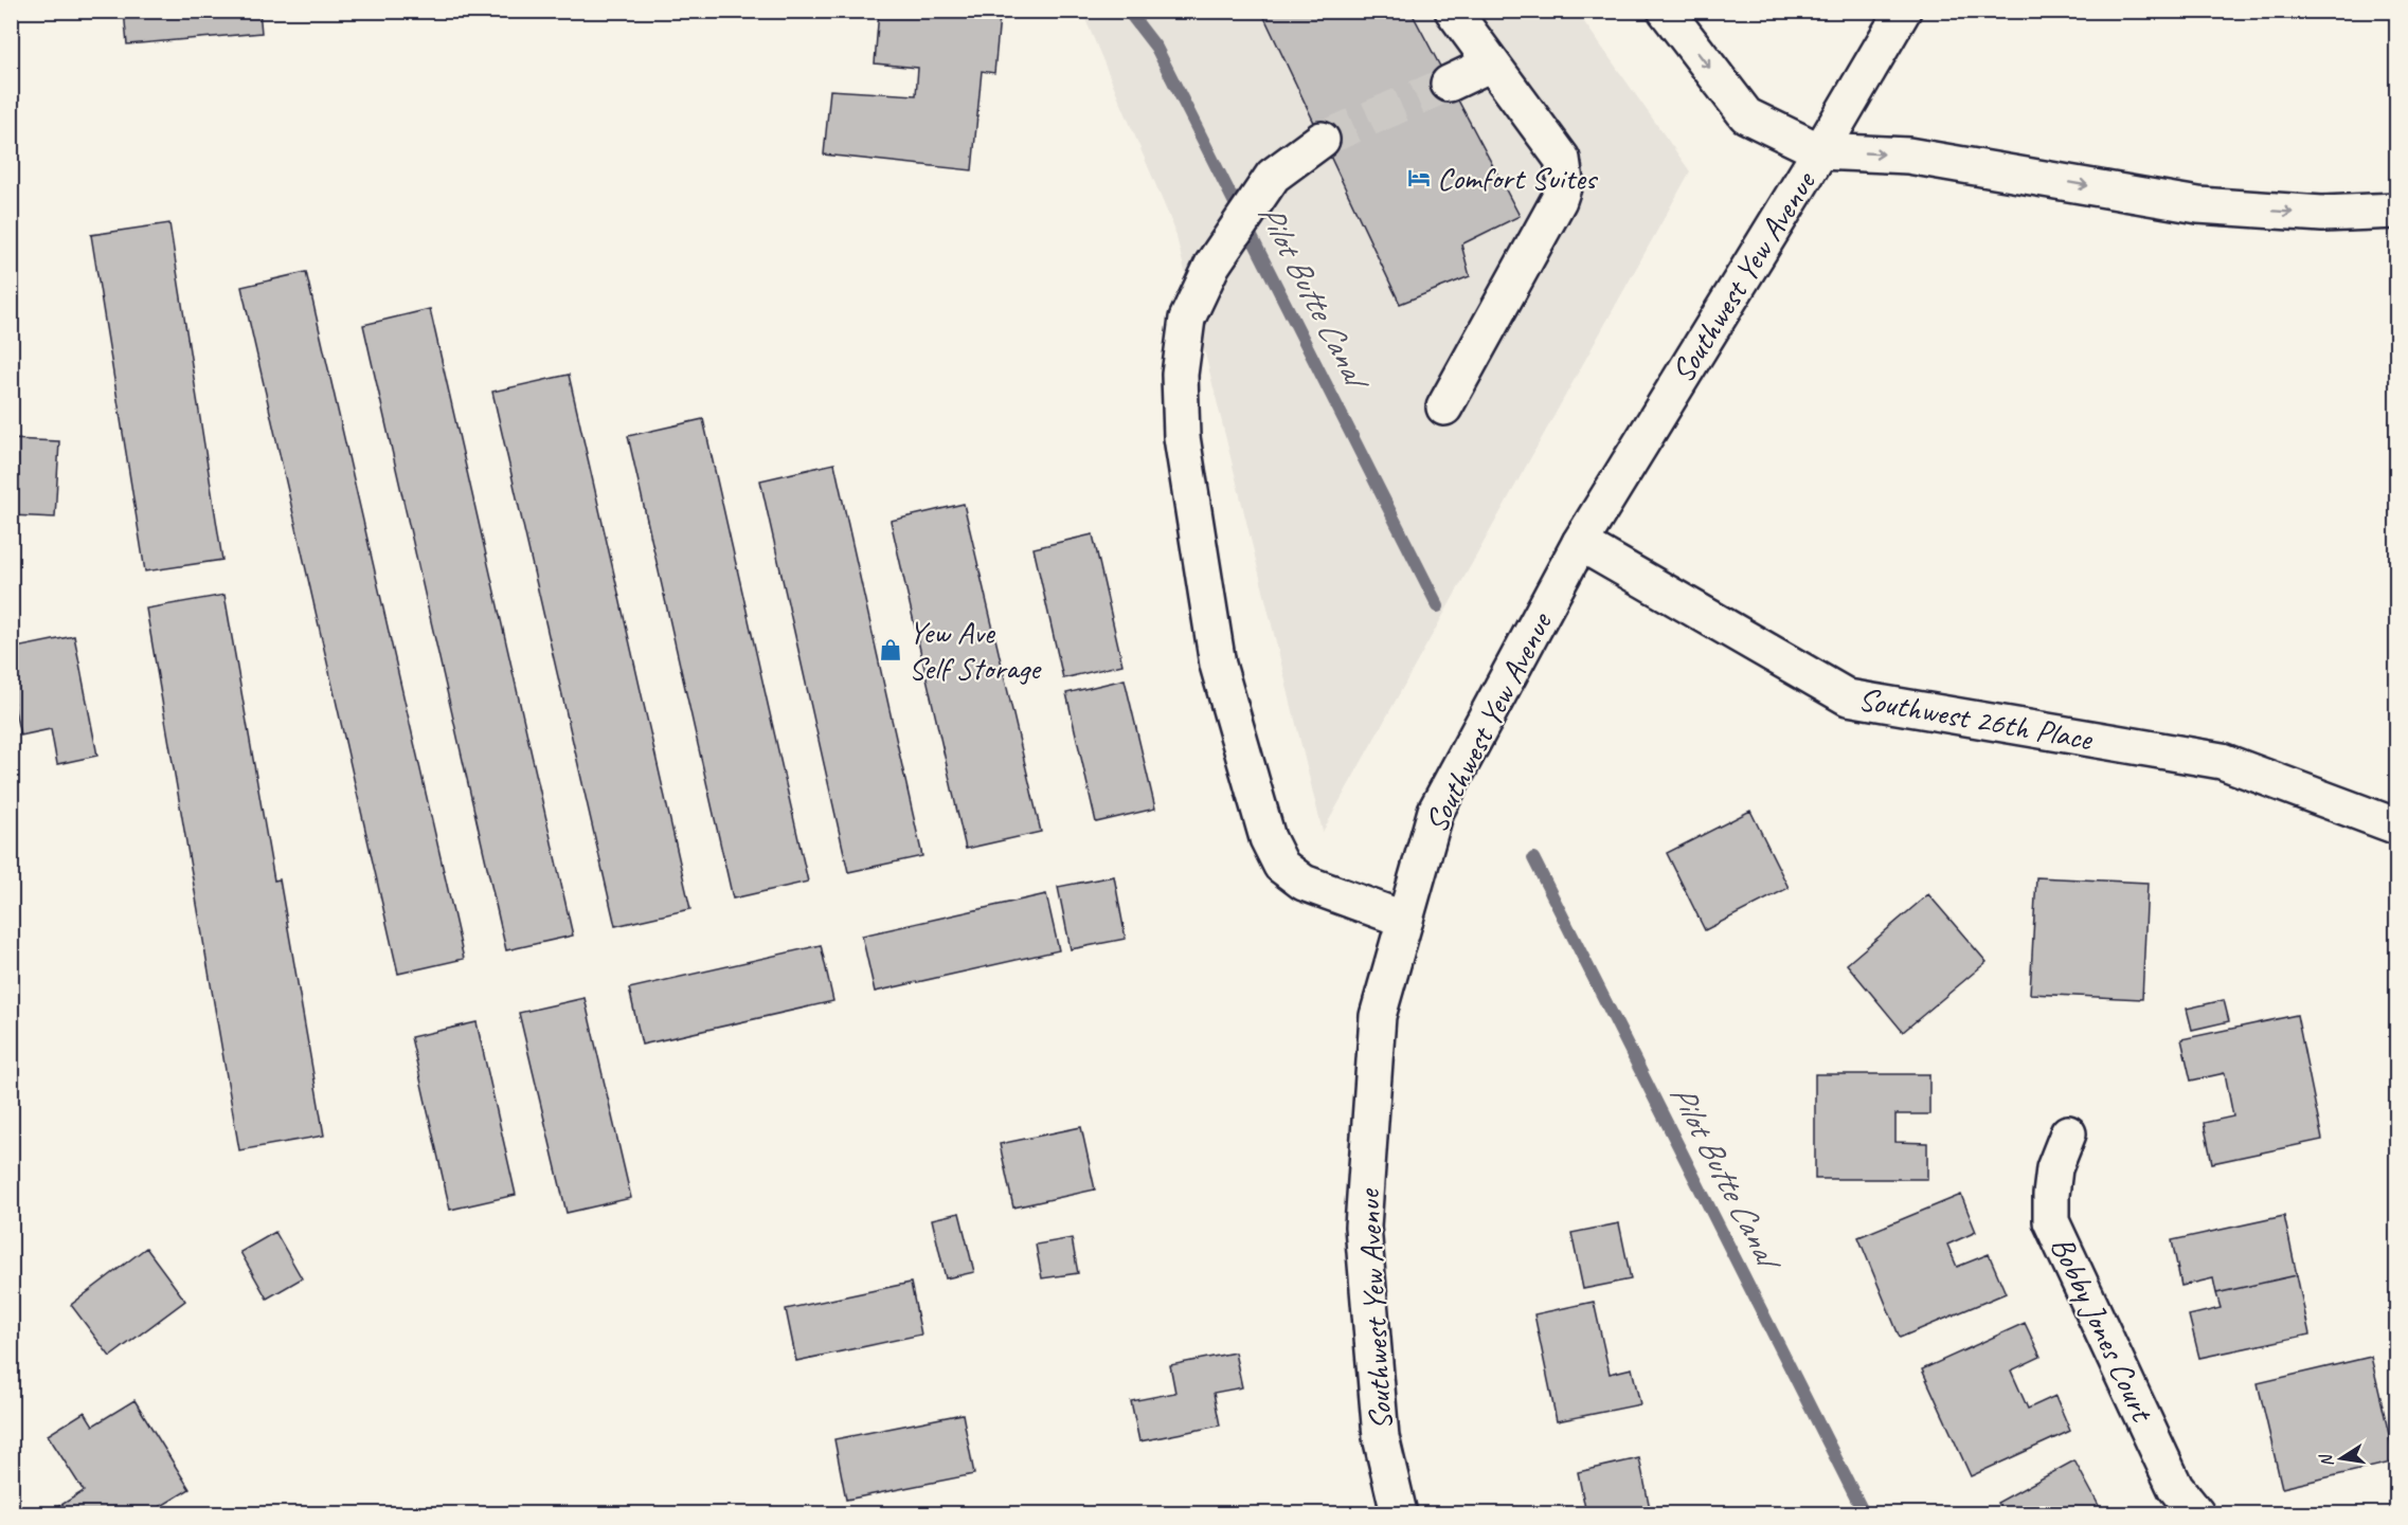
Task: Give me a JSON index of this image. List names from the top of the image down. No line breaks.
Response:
{"streets":{"main road":["Southwest Yew Avenue","Southwest 26th Place","Bobby Jones Court"]},"crossings":[["Southwest Yew Avenue","Southwest 26th Place"]],"water":["Pilot Butte Canal"],"places":{"hotel":["Comfort Suites"],"shop":["Yew Ave Self Storage"]},"north":"left"}
